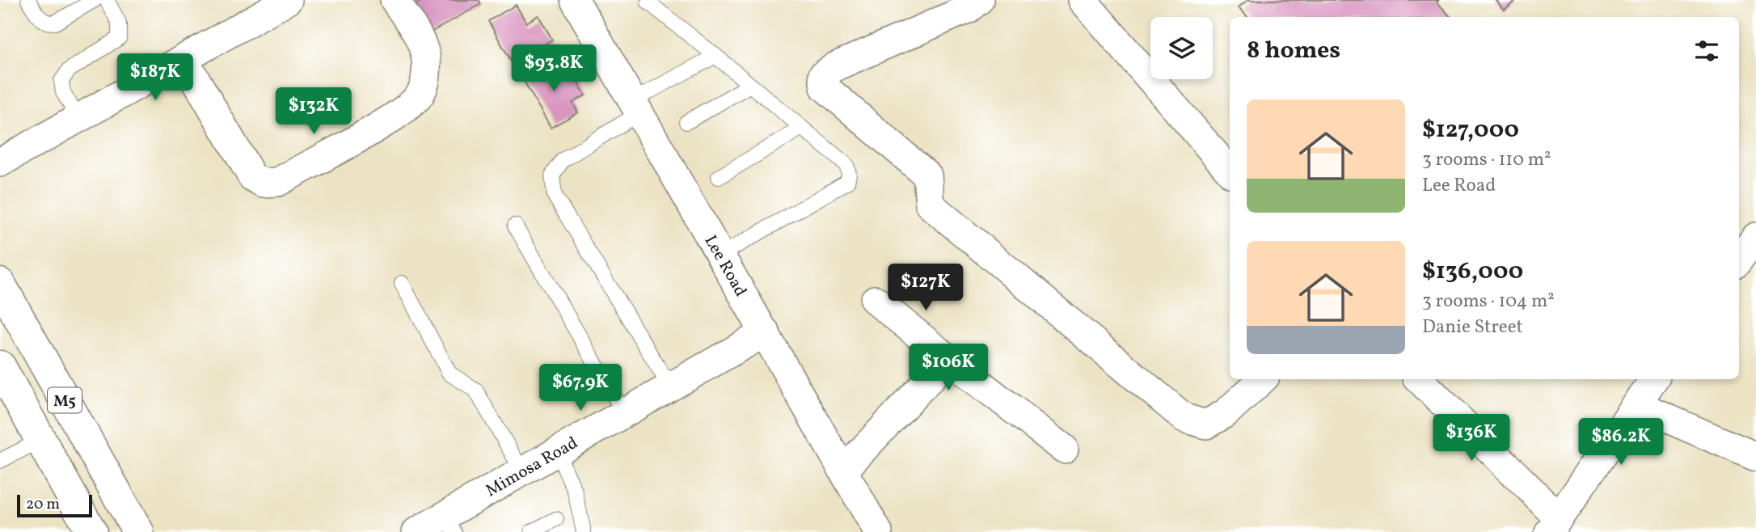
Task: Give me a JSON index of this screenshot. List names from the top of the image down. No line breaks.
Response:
{"streets":{"main road":["M5"],"street":["Lee Road","Mimosa Road"]},"crossings":[["Lee Road","Mimosa Road"]],"scale_bar":"20 m","page":{"heading":"8 homes","price":["$93.8K","$187K","$132K","$127K","$106K","$67.9K","$136K","$86.2K"],"list":[{"name":"$127,000","note":"3 rooms · 110 m² · Lee Road"},{"name":"$136,000","note":"3 rooms · 104 m² · Danie Street"}],"scale":"20 m"}}
